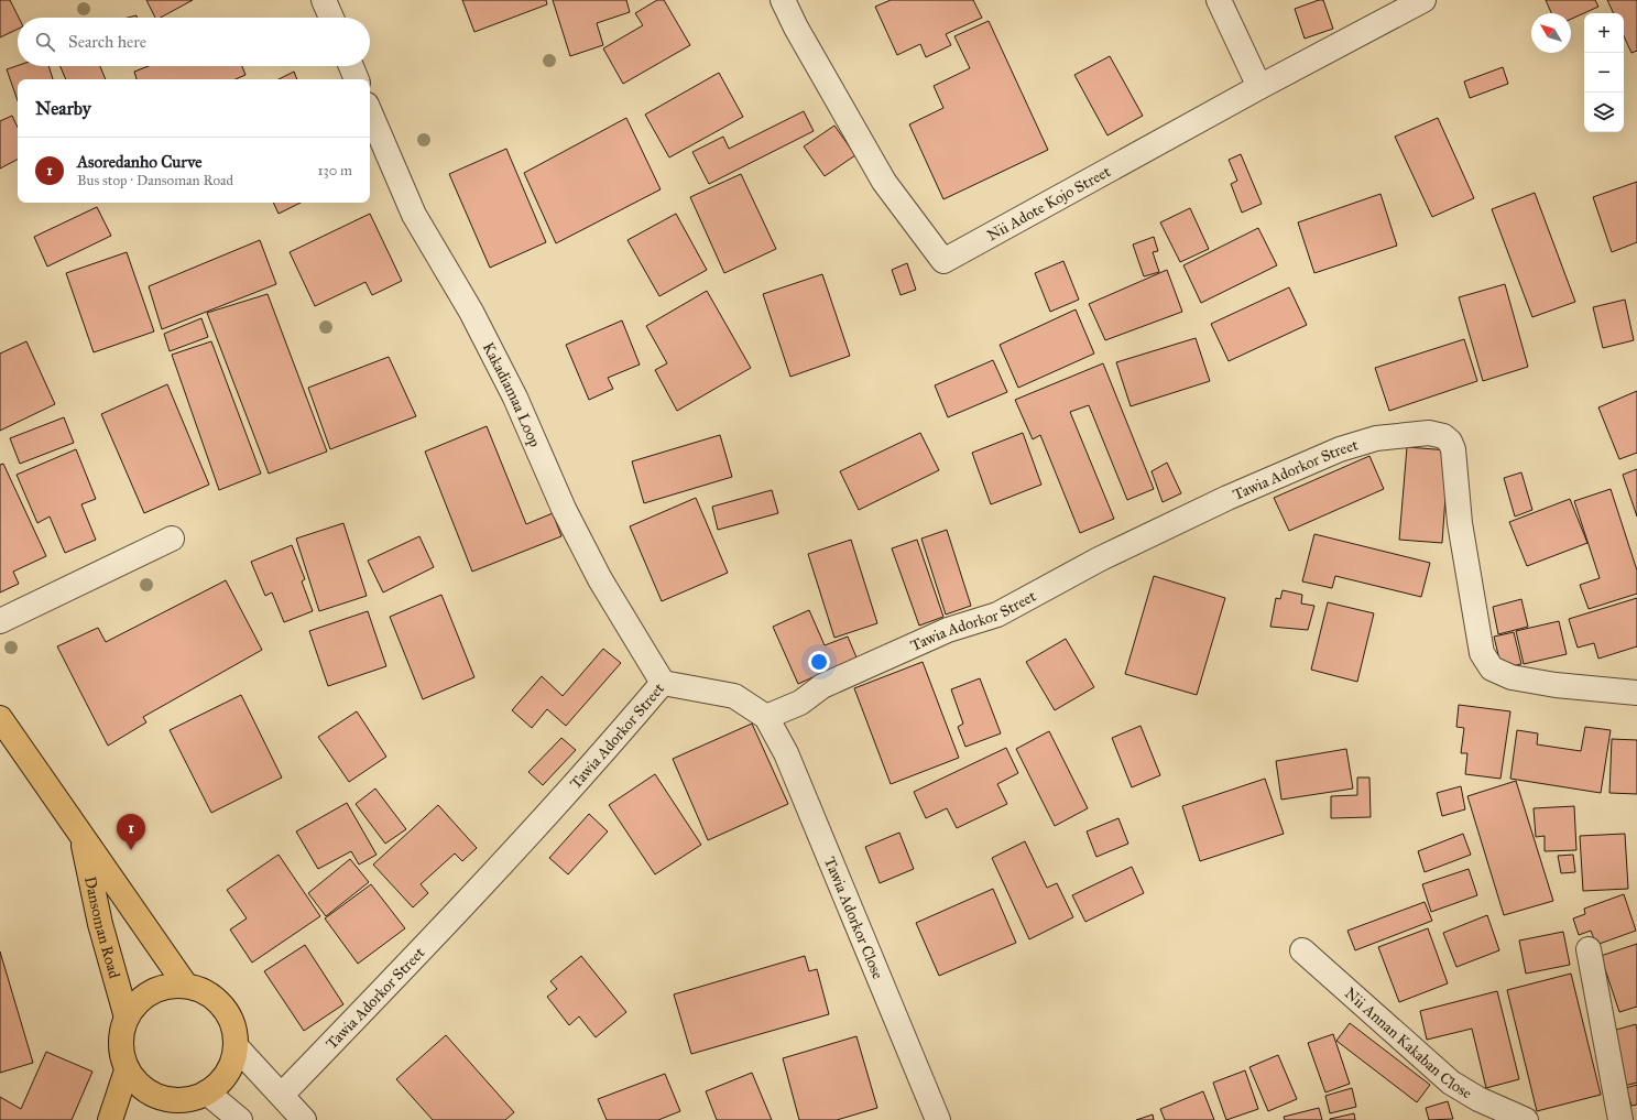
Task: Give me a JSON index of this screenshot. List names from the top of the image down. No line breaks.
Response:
{"streets":{"main road":["Dansoman Road"],"street":["Nii Adote Kojo Street","Kakadiamaa Loop","Tawia Adorkor Street","Tawia Adorkor Close","Nii Annan Kakaban Close"]},"crossings":[["Kakadiamaa Loop","Tawia Adorkor Street"],["Tawia Adorkor Street","Tawia Adorkor Close"]],"north":"top left","page":{"map_buttons":["+","−"],"search":"Search here","heading":"Nearby","list":[{"mark":"1","name":"Asoredanho Curve","note":"Bus stop · Dansoman Road","value":"130 m"}],"pins":"1"}}
